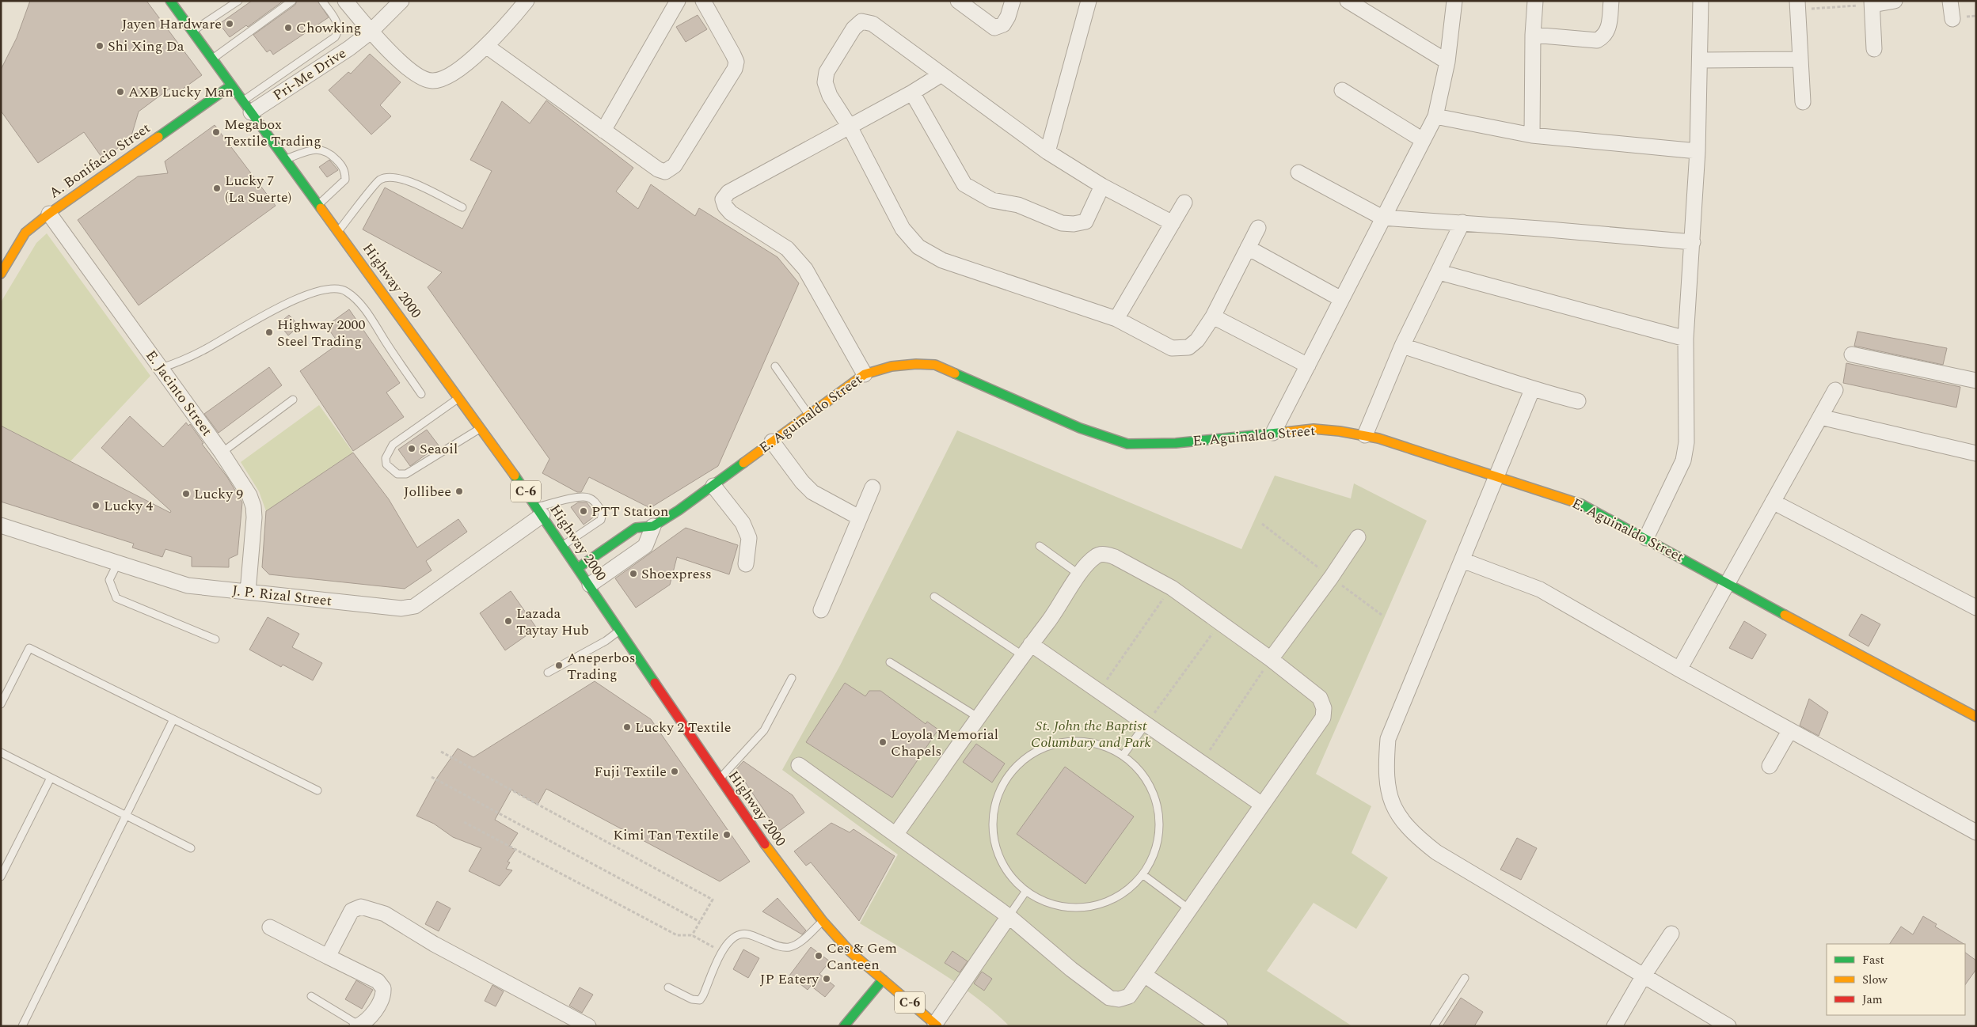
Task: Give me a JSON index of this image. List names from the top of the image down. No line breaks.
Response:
{"streets":{"street":["Pri-Me Drive","A. Bonifacio Street","Highway 2000","E. Jacinto Street","E. Aguinaldo Street","C-6","J. P. Rizal Street"]},"crossings":[["Pri-Me Drive","Highway 2000"],["A. Bonifacio Street","Highway 2000"],["A. Bonifacio Street","E. Jacinto Street"],["Highway 2000","E. Aguinaldo Street"],["Highway 2000","J. P. Rizal Street"],["E. Jacinto Street","J. P. Rizal Street"]],"parks":["St. John the Baptist Columbary and Park"],"places":["Jayen Hardware","Chowking","Shi Xing Da","AXB Lucky Man","Megabox Textile Trading","Lucky 7 (La Suerte)","Highway 2000 Steel Trading","Seaoil","Jollibee","Lucky 9","Lucky 4","PTT Station","Shoexpress","Lazada Taytay Hub","Aneperbos Trading","Lucky 2 Textile","Loyola Memorial Chapels","Fuji Textile","Kimi Tan Textile","Ces & Gem Canteen","JP Eatery"],"legend":["Fast","Slow","Jam"]}
